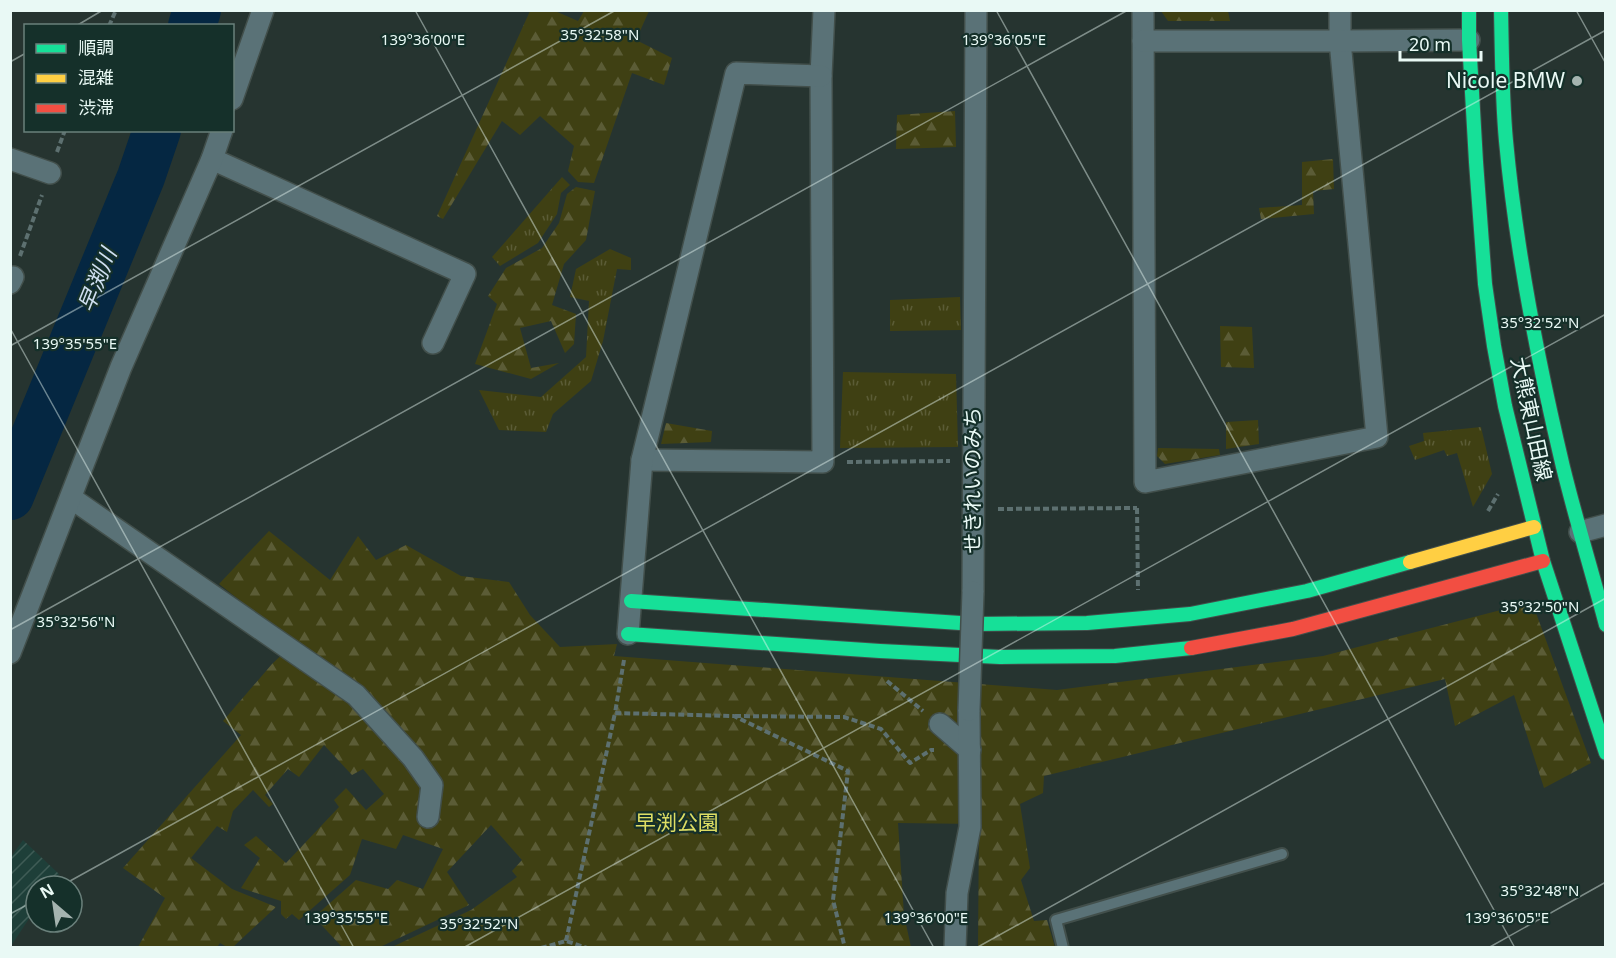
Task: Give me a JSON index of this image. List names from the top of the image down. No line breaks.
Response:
{"streets":{"street":["大熊東山田線","せきれいのみち"]},"water":["早渕川"],"parks":["早渕公園"],"places":["Nicole BMW"],"legend":["順調","混雑","渋滞"],"scale_bar":"20 m","north":"top left","coordinates":["35°32'58\"N","139°36'00\"E","139°36'05\"E","35°32'52\"N","139°35'55\"E","35°32'50\"N","35°32'56\"N","35°32'48\"N"]}
